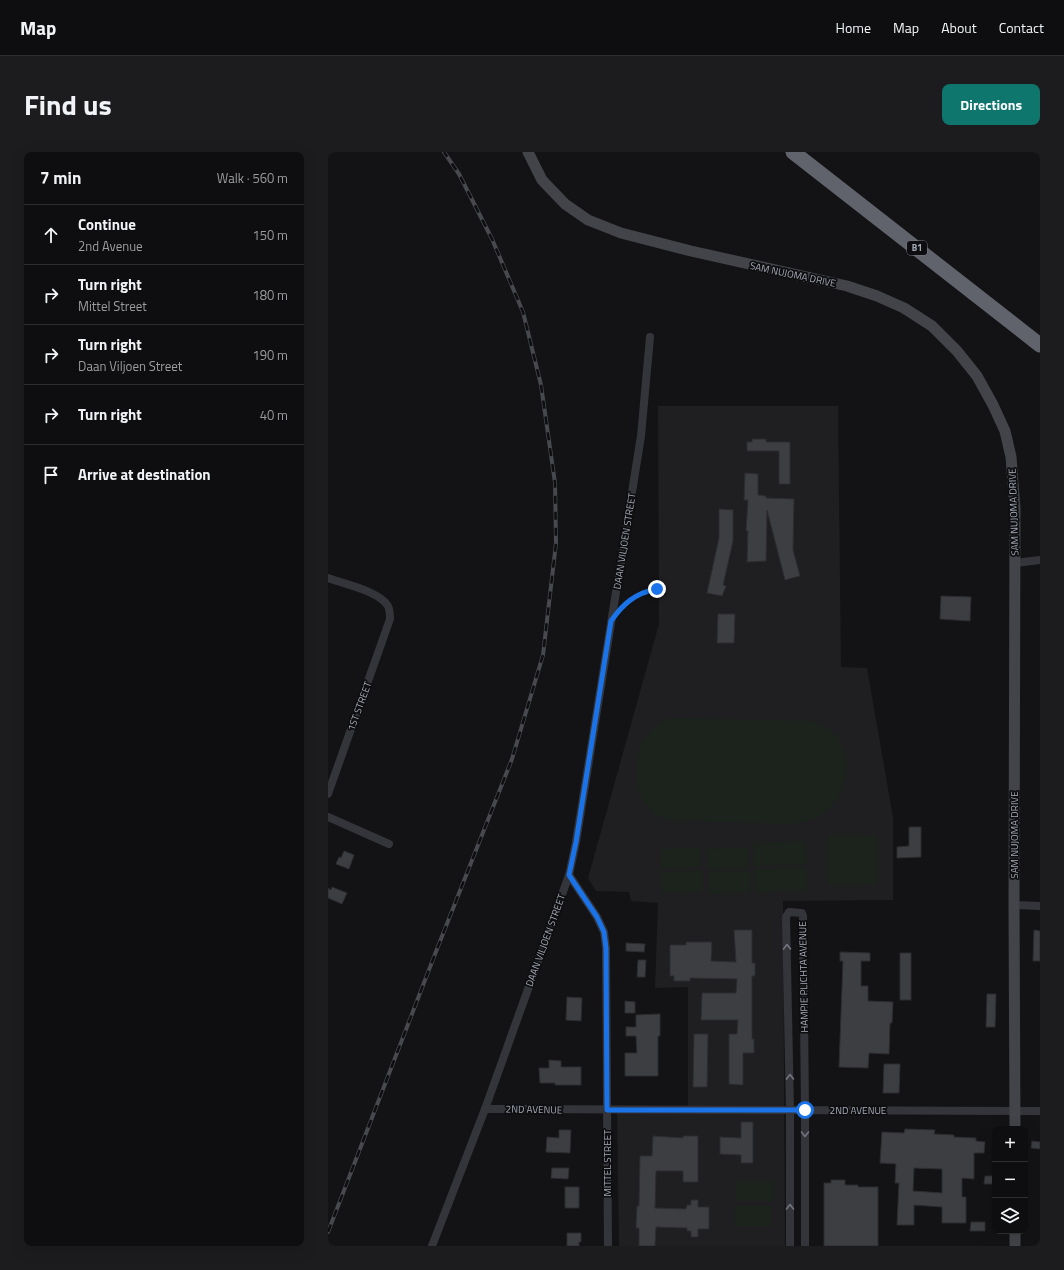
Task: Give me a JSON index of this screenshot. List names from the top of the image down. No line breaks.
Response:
{"streets":{"highway":["B1"],"main road":["SAM NUJOMA DRIVE"],"street":["DAAN VILJOEN STREET","1ST STREET","HAMPIE PLICHTA AVENUE","2ND AVENUE","MITTEL STREET"]},"crossings":[["SAM NUJOMA DRIVE","2ND AVENUE"],["DAAN VILJOEN STREET","2ND AVENUE"],["DAAN VILJOEN STREET","MITTEL STREET"],["HAMPIE PLICHTA AVENUE","2ND AVENUE"],["2ND AVENUE","MITTEL STREET"]],"page":{"header":"Map","nav":["Home","Map","About","Contact"],"title":"Find us","buttons":"Directions","heading":["7 min","Walk · 560 m"],"list":[["Continue","2nd Avenue","150 m"],["Turn right","Mittel Street","180 m"],["Turn right","Daan Viljoen Street","190 m"],["Turn right","40 m"],"Arrive at destination"],"map_buttons":["+","−"]}}
